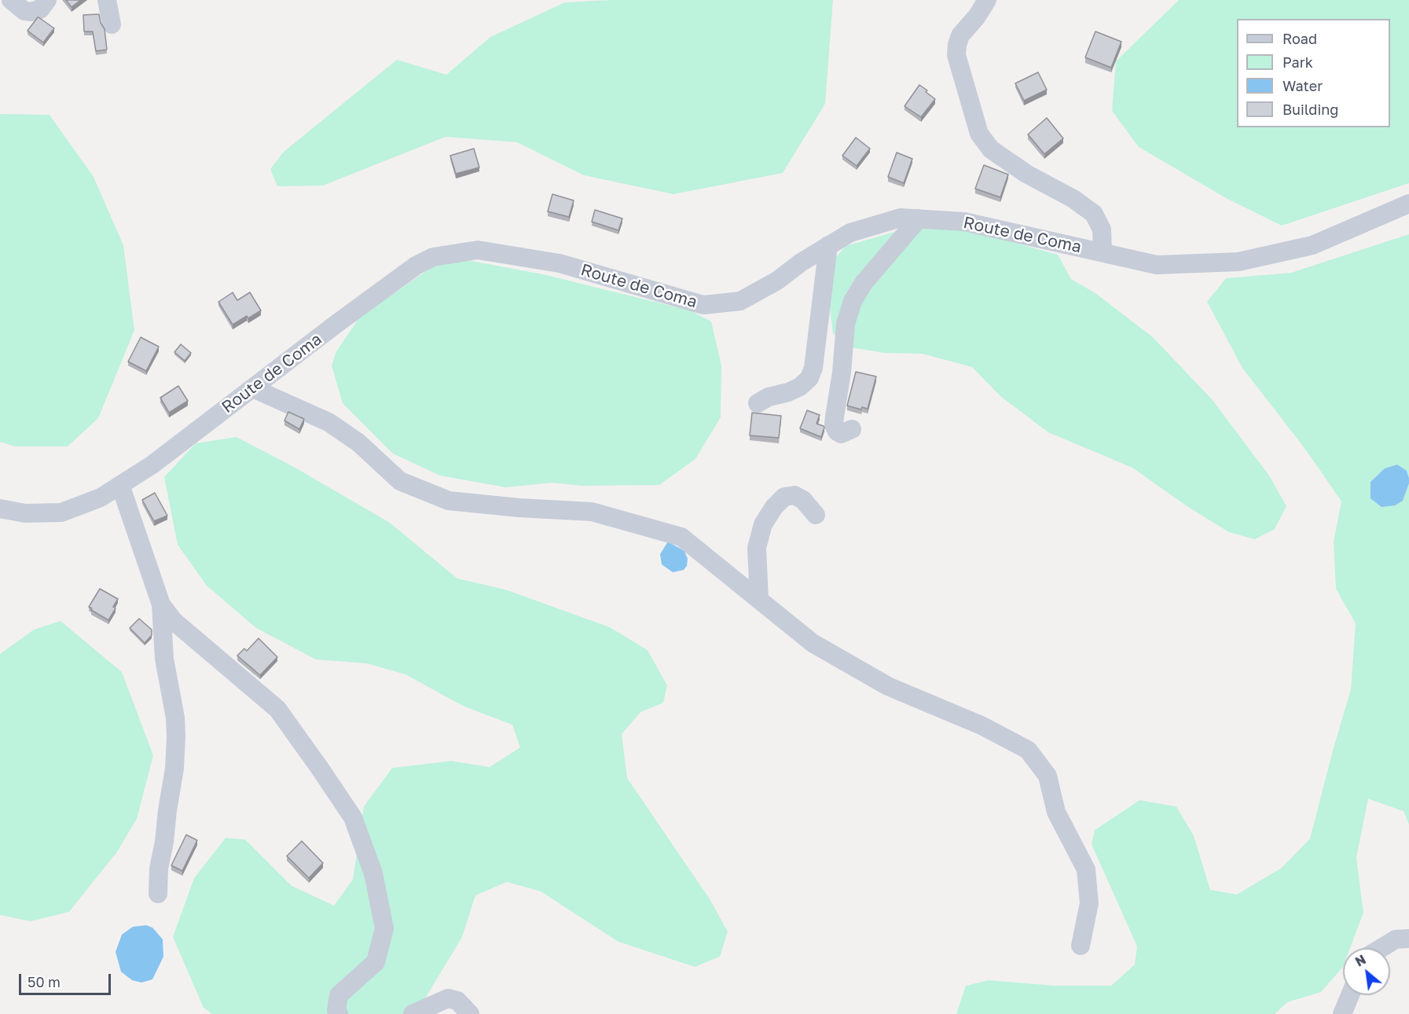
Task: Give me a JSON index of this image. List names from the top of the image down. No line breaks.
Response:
{"streets":{"street":["Route de Coma"]},"legend":["Road","Park","Water","Building"],"scale_bar":"50 m","north":"top left"}
